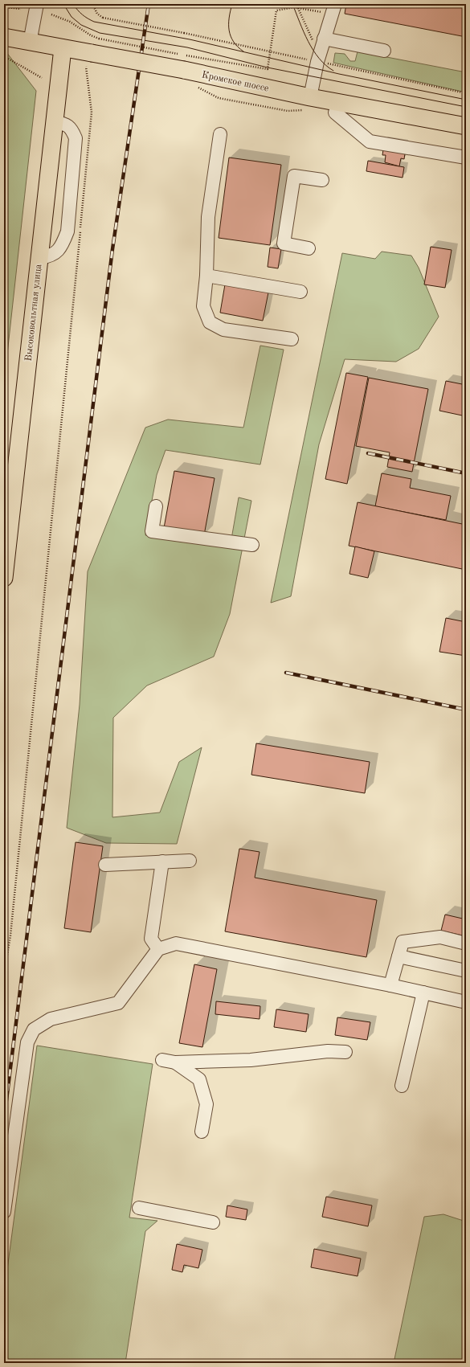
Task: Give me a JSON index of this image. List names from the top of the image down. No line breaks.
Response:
{"streets":{"main road":["Кромское шоссе","Высоковольтная улица"]},"crossings":[["Кромское шоссе","Высоковольтная улица"]]}
